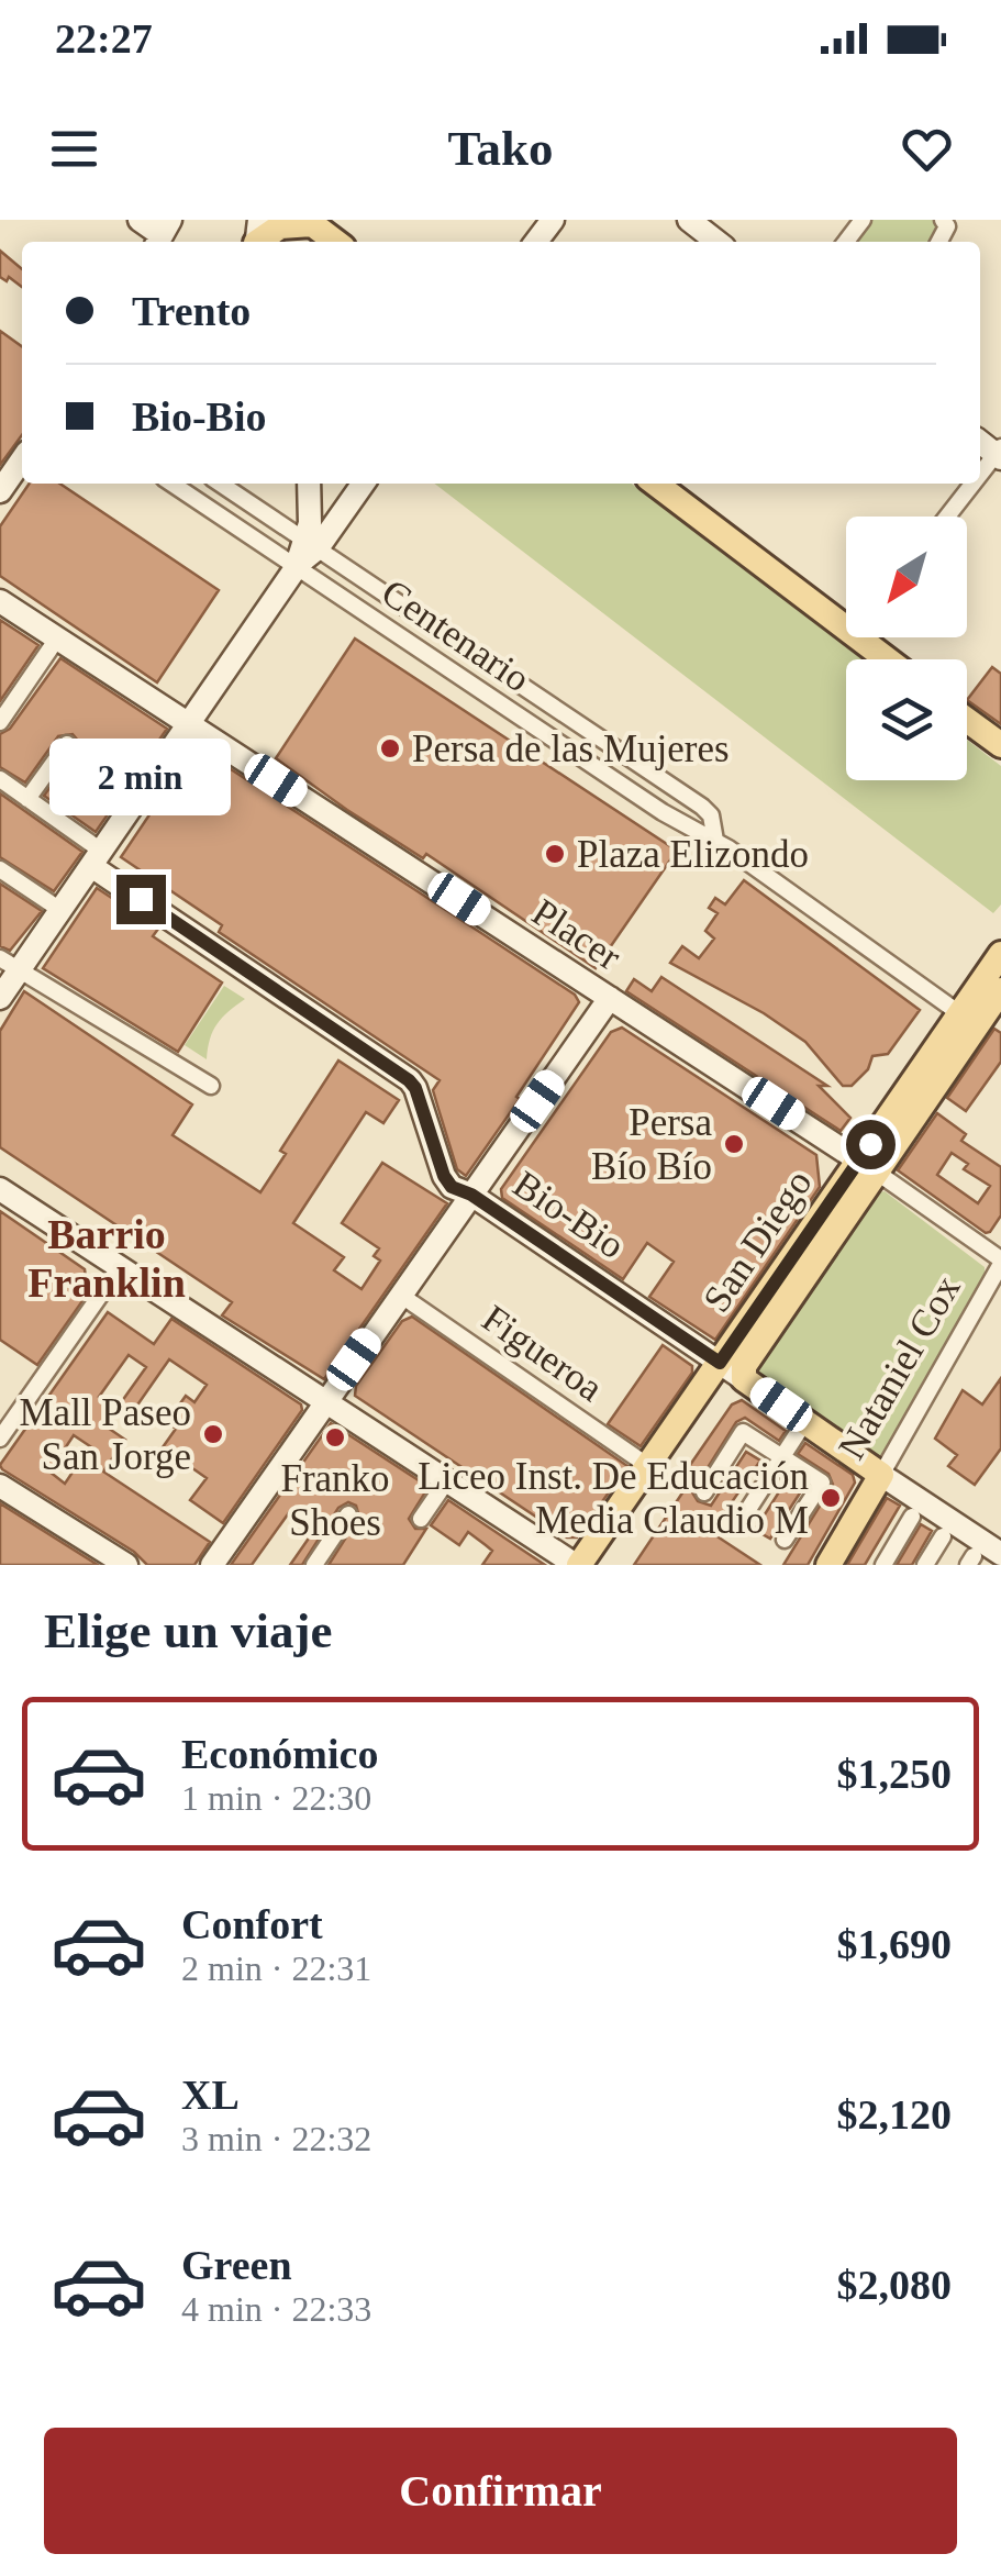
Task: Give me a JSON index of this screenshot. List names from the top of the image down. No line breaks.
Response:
{"streets":{"main road":["Bio-Bio","San Diego","Nataniel Cox"],"street":["Centenario","Placer","Figueroa"]},"crossings":[["Centenario","San Diego"],["Placer","San Diego"],["Placer","Nataniel Cox"],["Bio-Bio","San Diego"],["Bio-Bio","Nataniel Cox"],["San Diego","Figueroa"]],"districts":["Barrio Franklin"],"places":["Persa de las Mujeres","Plaza Elizondo","Persa Bío Bío","Mall Paseo San Jorge","Franko Shoes","Liceo Inst. De Educación Media Claudio M"],"north":"bottom left","page":{"status":"22:27","header":"Tako","banner":["Trento","Bio-Bio"],"bubble":"2 min","heading":"Elige un viaje","list":[{"name":"Económico","note":"1 min · 22:30","value":"$1,250"},{"name":"Confort","note":"2 min · 22:31","value":"$1,690"},{"name":"XL","note":"3 min · 22:32","value":"$2,120"},{"name":"Green","note":"4 min · 22:33","value":"$2,080"}],"buttons":"Confirmar"}}
